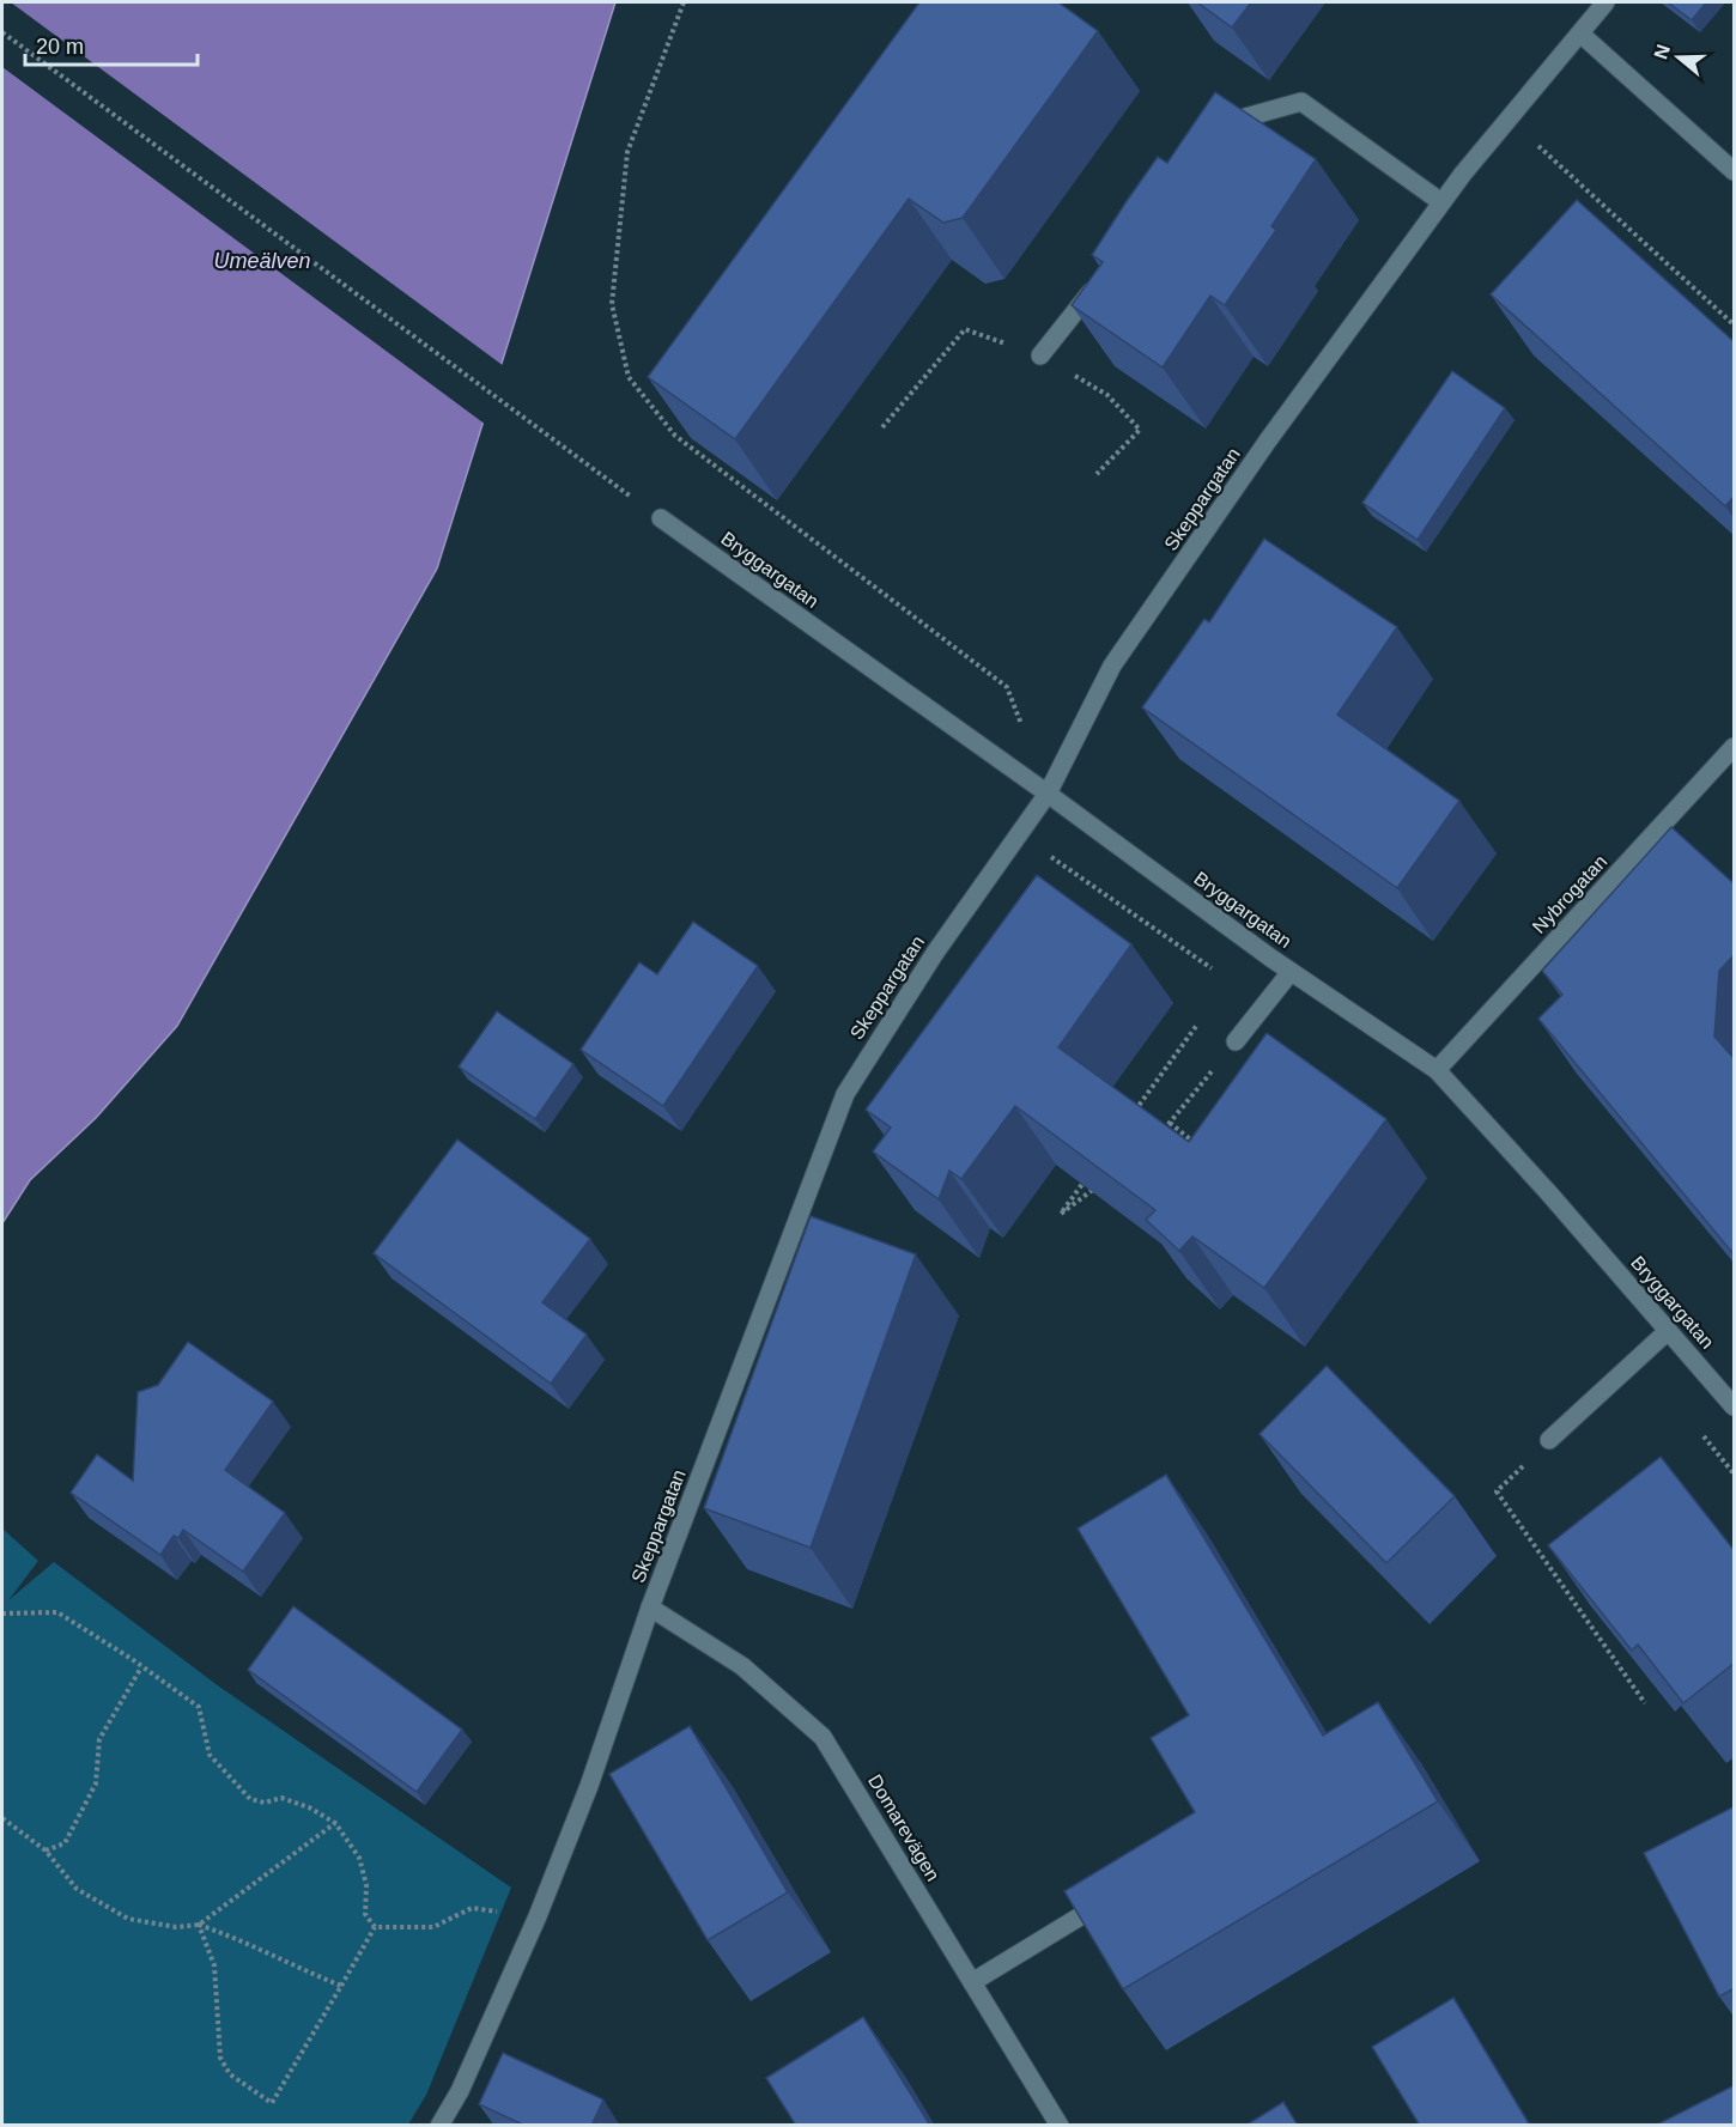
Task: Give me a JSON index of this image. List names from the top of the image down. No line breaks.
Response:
{"streets":{"street":["Skeppargatan","Bryggargatan","Nybrogatan","Domarevägen"]},"crossings":[["Skeppargatan","Bryggargatan"],["Skeppargatan","Domarevägen"],["Bryggargatan","Nybrogatan"]],"water":["Umeälven"],"scale_bar":"20 m","north":"left"}
